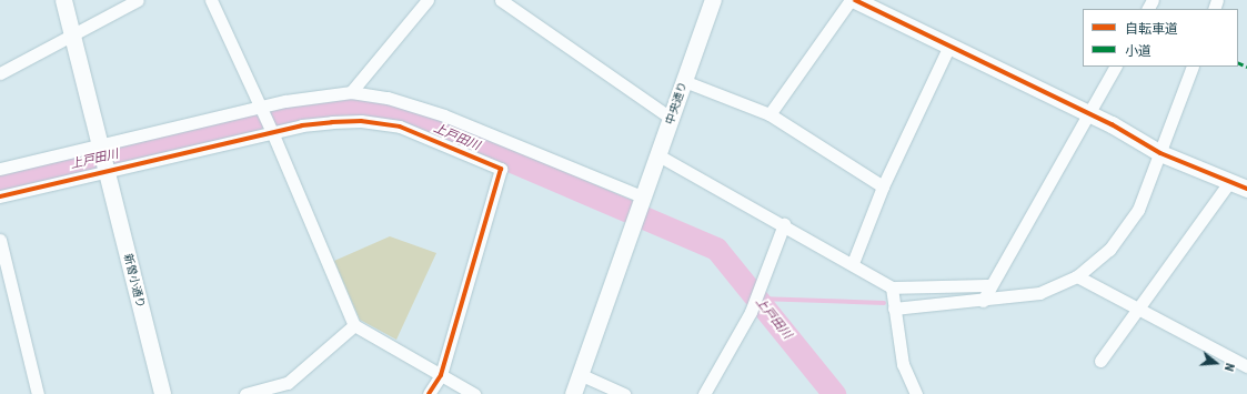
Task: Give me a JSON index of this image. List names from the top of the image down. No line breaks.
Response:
{"streets":{"street":["中央通り","新曽小通り"]},"water":["上戸田川"],"legend":["自転車道","小道"],"north":"right"}
